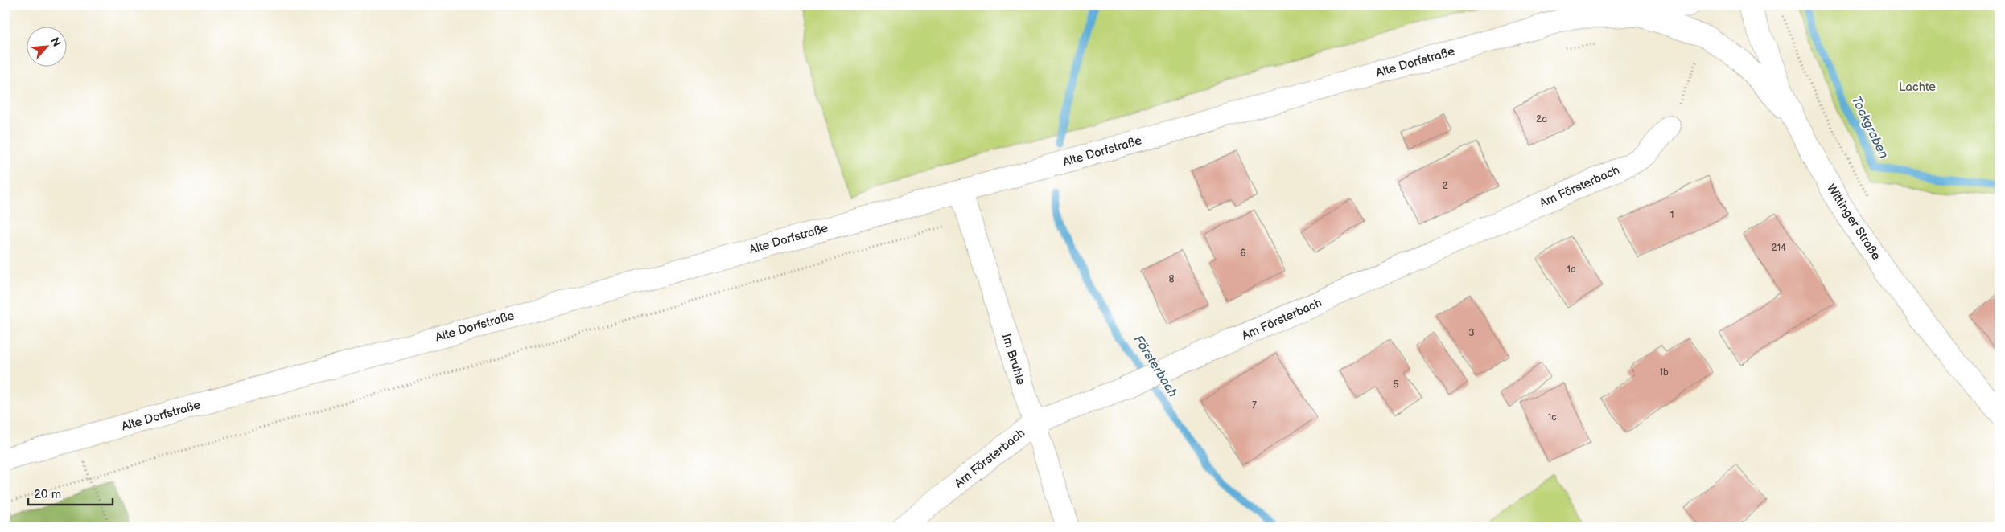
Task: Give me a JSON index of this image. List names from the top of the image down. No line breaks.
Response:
{"streets":{"street":["Alte Dorfstraße","Am Försterbach","Wittinger Straße","Im Bruhle"]},"crossings":[["Alte Dorfstraße","Im Bruhle"],["Am Försterbach","Im Bruhle"]],"water":["Tockgraben","Försterbach"],"parks":["Lachte"],"house_numbers":["2a","2","1","214","6","1a","8","3","1b","5","7","1c"],"scale_bar":"20 m","north":"top right"}
